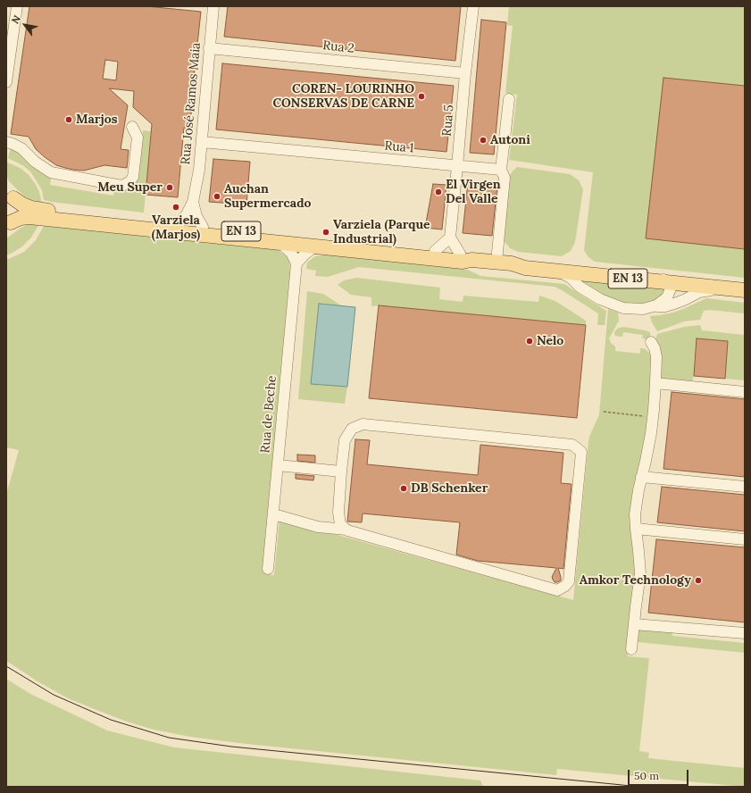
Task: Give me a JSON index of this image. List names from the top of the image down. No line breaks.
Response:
{"streets":{"main road":["EN 13"],"street":["Rua 2","Rua José Ramos Maia","Rua 5","Rua 1","Rua de Beche"]},"crossings":[["Rua 2","Rua José Ramos Maia"],["Rua 2","Rua 5"],["Rua José Ramos Maia","Rua 1"],["Rua José Ramos Maia","EN 13"],["Rua 5","Rua 1"]],"places":["COREN- LOURINHO CONSERVAS DE CARNE","Marjos","Autoni","Meu Super","El Virgen Del Valle","Auchan Supermercado","Varziela (Marjos)","Varziela (Parque Industrial)","Nelo","DB Schenker","Amkor Technology"],"scale_bar":"50 m","north":"top left"}
